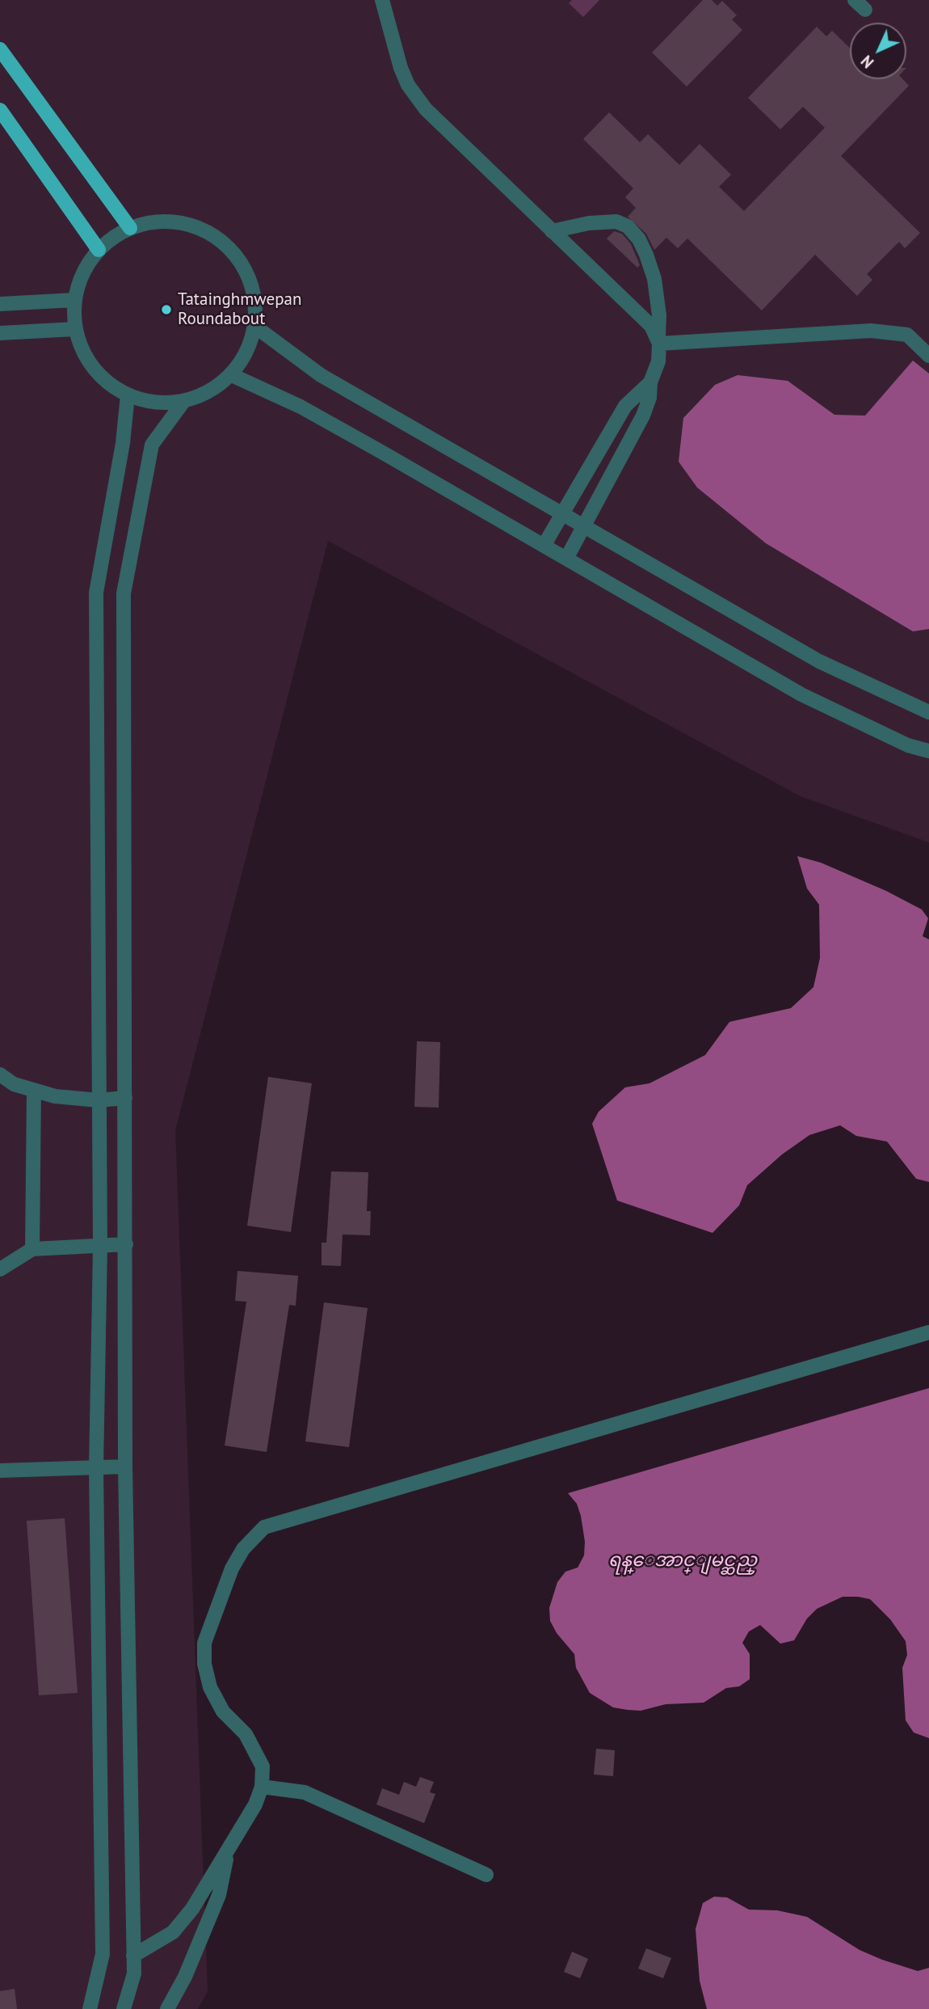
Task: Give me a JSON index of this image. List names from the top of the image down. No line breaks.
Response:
{"water":["ရန္ေအာင္ျမင္ဆည္"],"places":["Tatainghmwepan Roundabout"],"north":"bottom left"}
